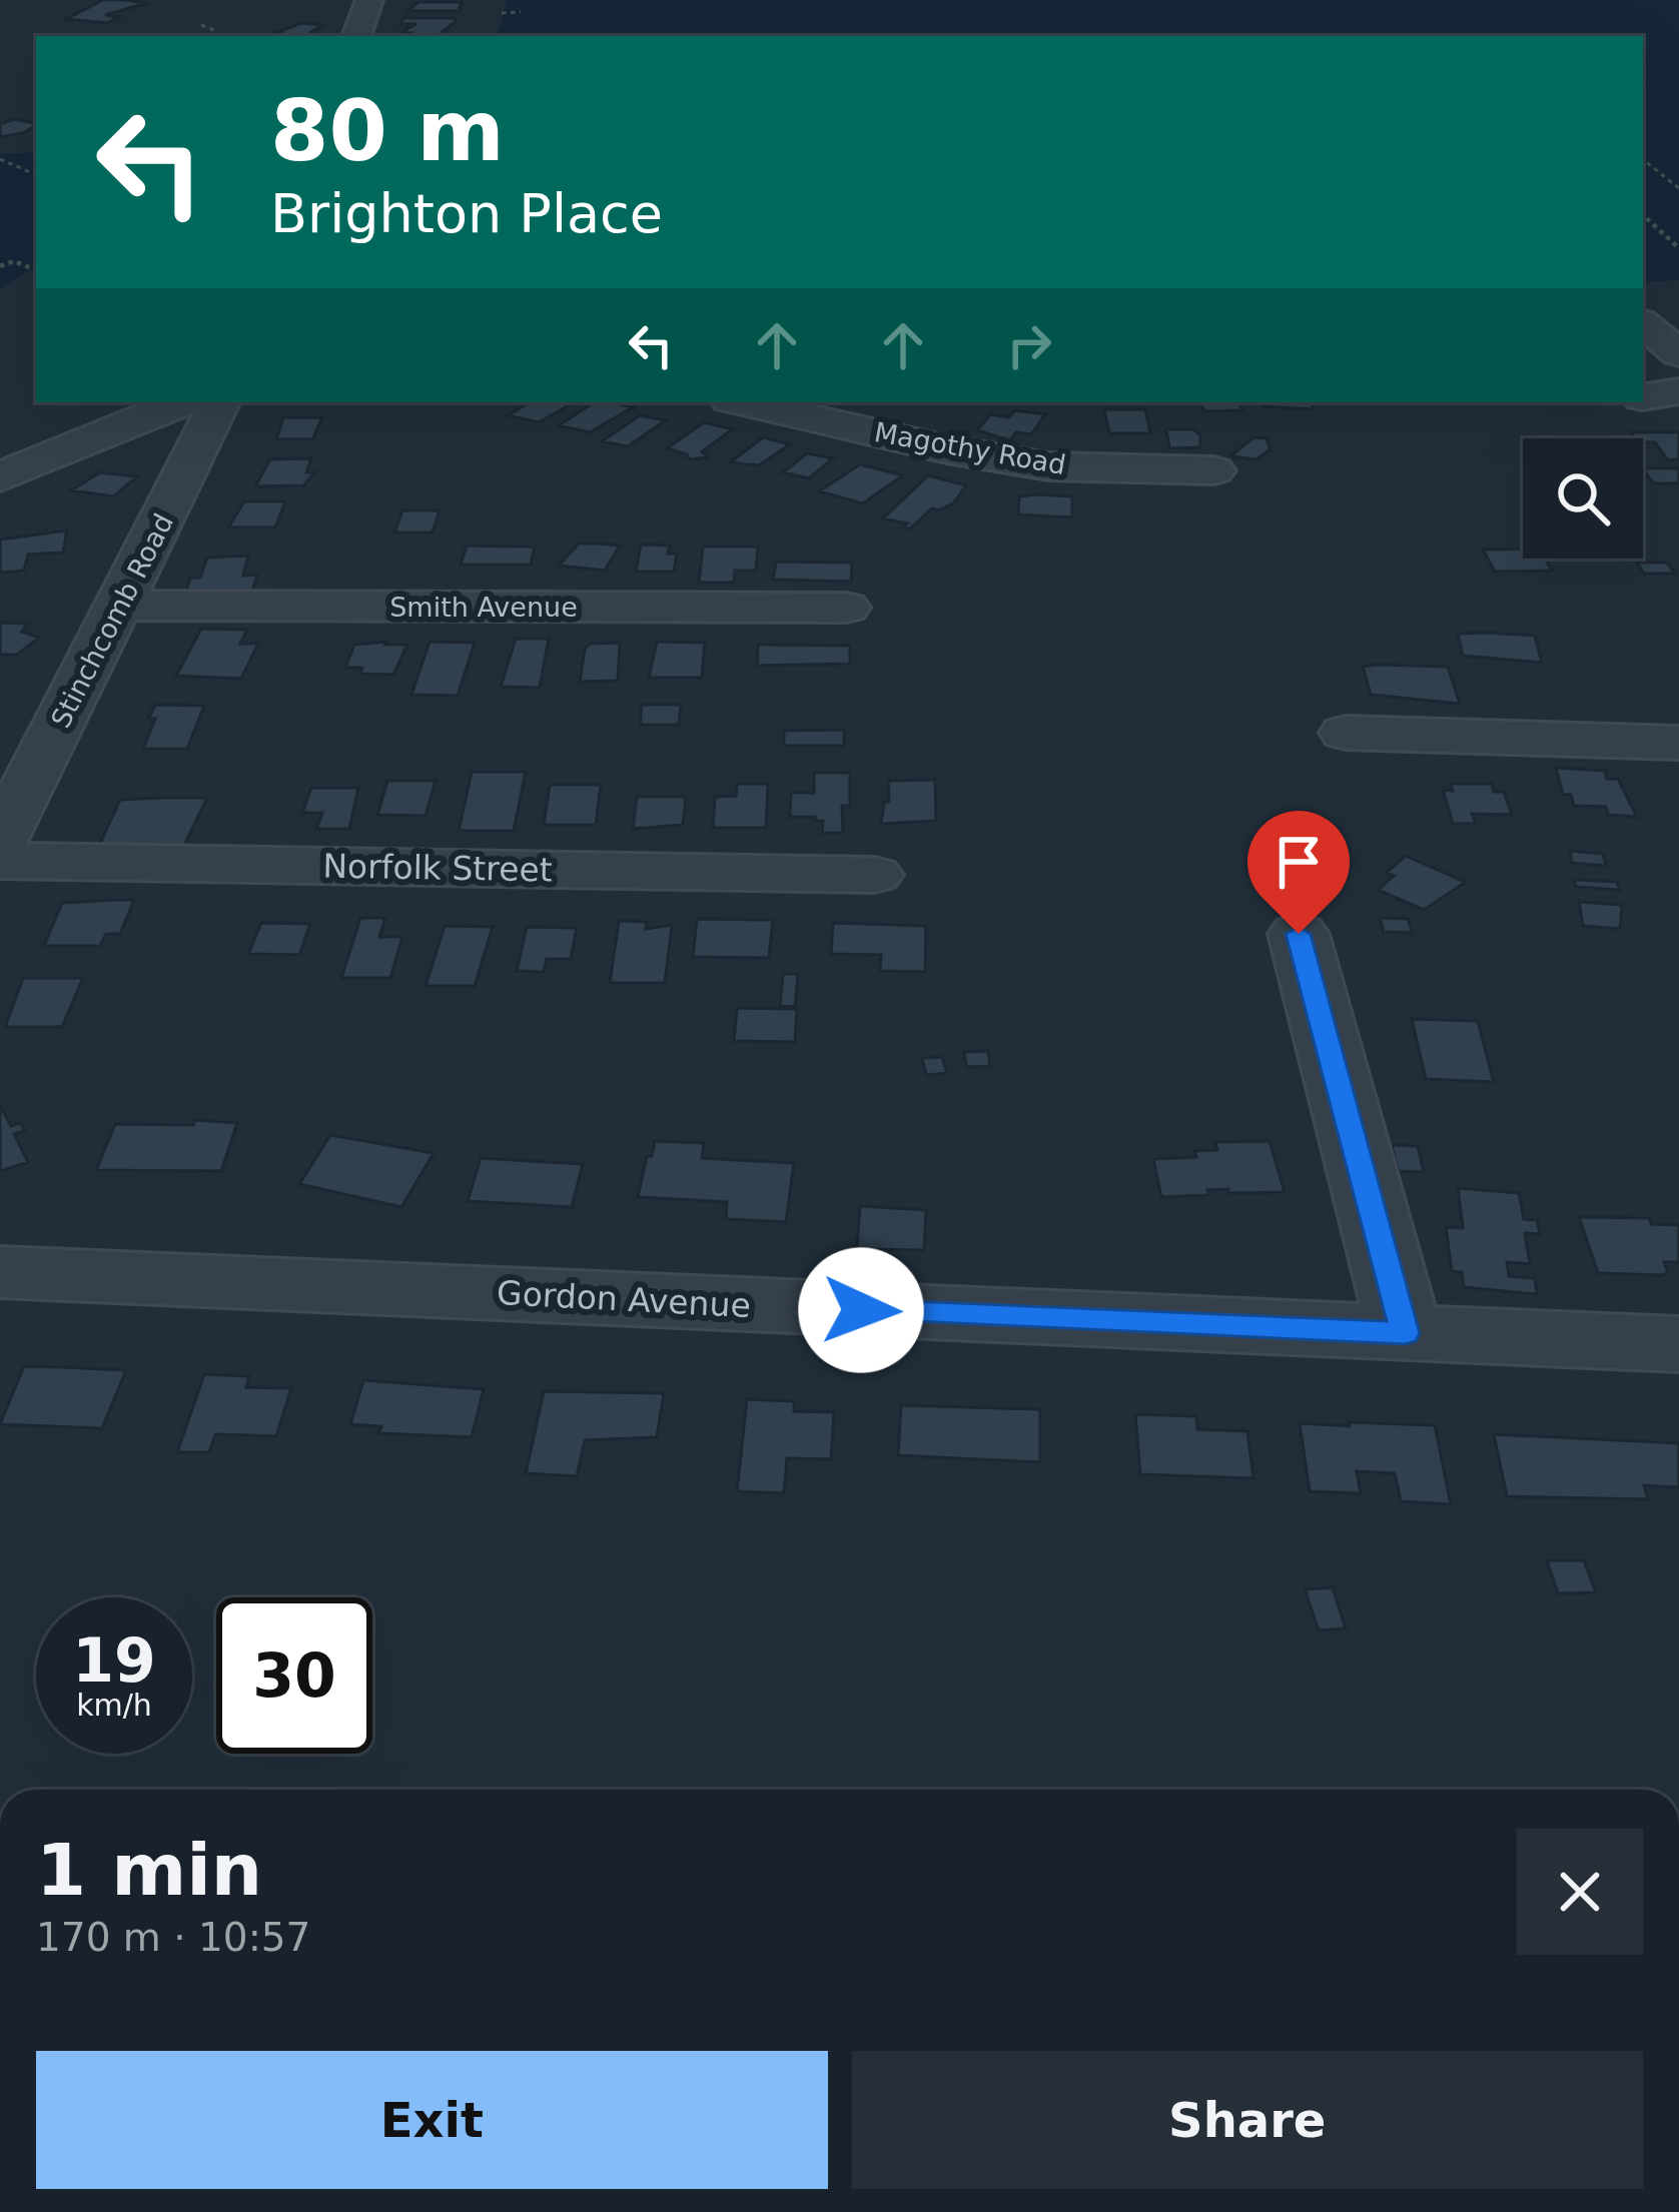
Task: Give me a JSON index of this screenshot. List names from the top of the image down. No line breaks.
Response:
{"streets":{"street":["Magothy Road","Smith Avenue","Stinchcomb Road","Norfolk Street","Gordon Avenue"]},"crossings":[["Smith Avenue","Stinchcomb Road"]],"page":{"turn":["80 m","Brighton Place"],"speed":"19 km/h","limit":"30","heading":["1 min","170 m · 10:57"],"buttons":["Exit","Share"]}}
